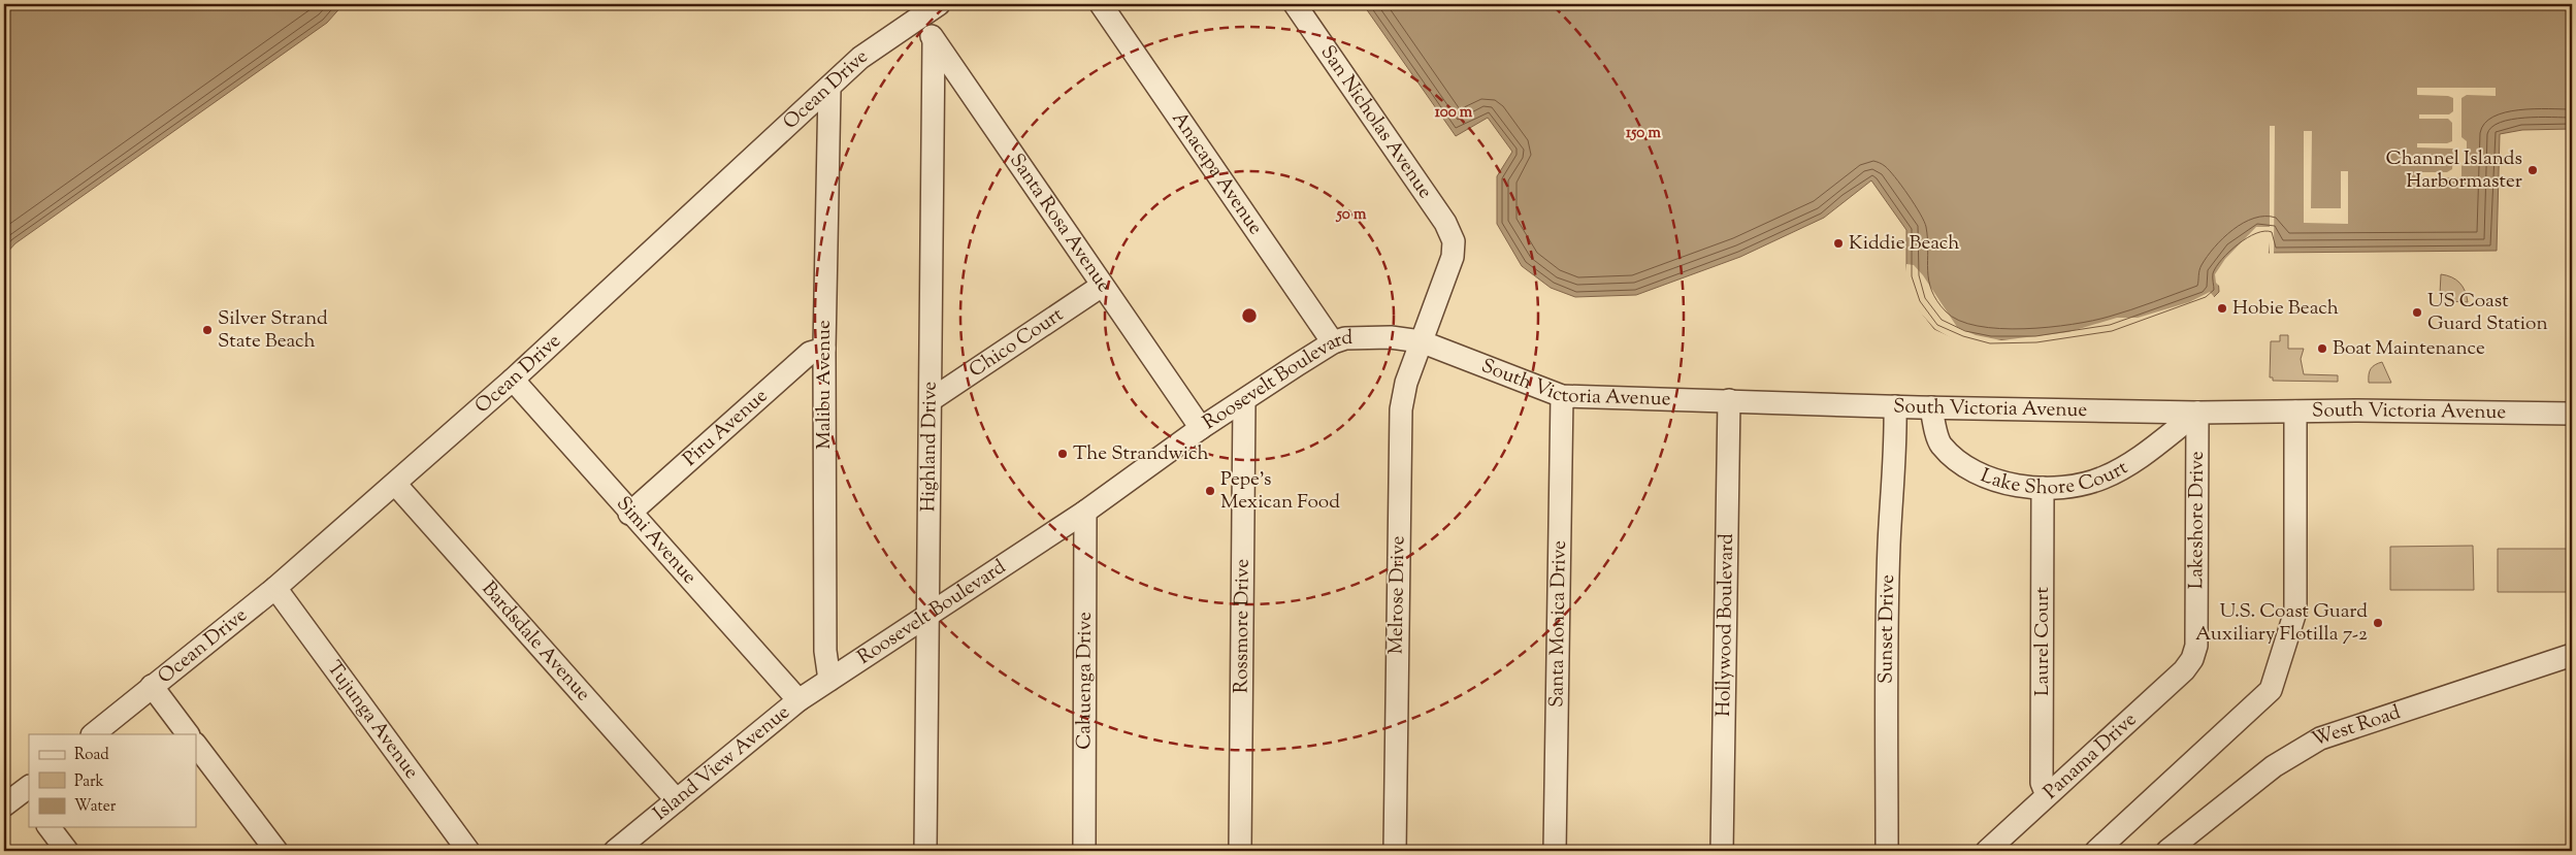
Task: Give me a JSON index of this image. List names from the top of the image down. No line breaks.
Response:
{"streets":{"street":["Ocean Drive","San Nicholas Avenue","Anacapa Avenue","Santa Rosa Avenue","Chico Court","South Victoria Avenue","Roosevelt Boulevard","Malibu Avenue","Piru Avenue","Highland Drive","Lake Shore Court","Lakeshore Drive","Simi Avenue","Melrose Drive","Santa Monica Drive","Rossmore Drive","Hollywood Boulevard","Sunset Drive","Bardsdale Avenue","Laurel Court","Cahuenga Drive","Tujunga Avenue","West Road","Panama Drive","Island View Avenue"]},"crossings":[["Ocean Drive","Santa Rosa Avenue"],["Ocean Drive","Malibu Avenue"],["Ocean Drive","Simi Avenue"],["Ocean Drive","Bardsdale Avenue"],["Ocean Drive","Tujunga Avenue"],["San Nicholas Avenue","South Victoria Avenue"],["San Nicholas Avenue","Roosevelt Boulevard"],["San Nicholas Avenue","Melrose Drive"],["Anacapa Avenue","Roosevelt Boulevard"],["Santa Rosa Avenue","Chico Court"],["Santa Rosa Avenue","Roosevelt Boulevard"],["Santa Rosa Avenue","Highland Drive"],["Chico Court","Highland Drive"],["South Victoria Avenue","Roosevelt Boulevard"],["South Victoria Avenue","Lake Shore Court"],["South Victoria Avenue","Lakeshore Drive"],["South Victoria Avenue","Melrose Drive"],["South Victoria Avenue","Santa Monica Drive"],["South Victoria Avenue","Hollywood Boulevard"],["South Victoria Avenue","Sunset Drive"],["Roosevelt Boulevard","Malibu Avenue"],["Roosevelt Boulevard","Highland Drive"],["Roosevelt Boulevard","Melrose Drive"],["Roosevelt Boulevard","Rossmore Drive"],["Roosevelt Boulevard","Cahuenga Drive"],["Roosevelt Boulevard","Island View Avenue"],["Malibu Avenue","Piru Avenue"],["Malibu Avenue","Island View Avenue"],["Piru Avenue","Simi Avenue"],["Lake Shore Court","Lakeshore Drive"],["Lake Shore Court","Laurel Court"],["Lakeshore Drive","Panama Drive"],["Simi Avenue","Island View Avenue"],["Bardsdale Avenue","Island View Avenue"],["Laurel Court","Panama Drive"]],"places":["Channel Islands Harbormaster","Kiddie Beach","Hobie Beach","US Coast Guard Station","Silver Strand State Beach","Boat Maintenance","The Strandwich","Pepe's Mexican Food","U.S. Coast Guard Auxiliary Flotilla 7-2"],"legend":["Road","Park","Water"],"rings":["100 m","150 m","50 m"]}
